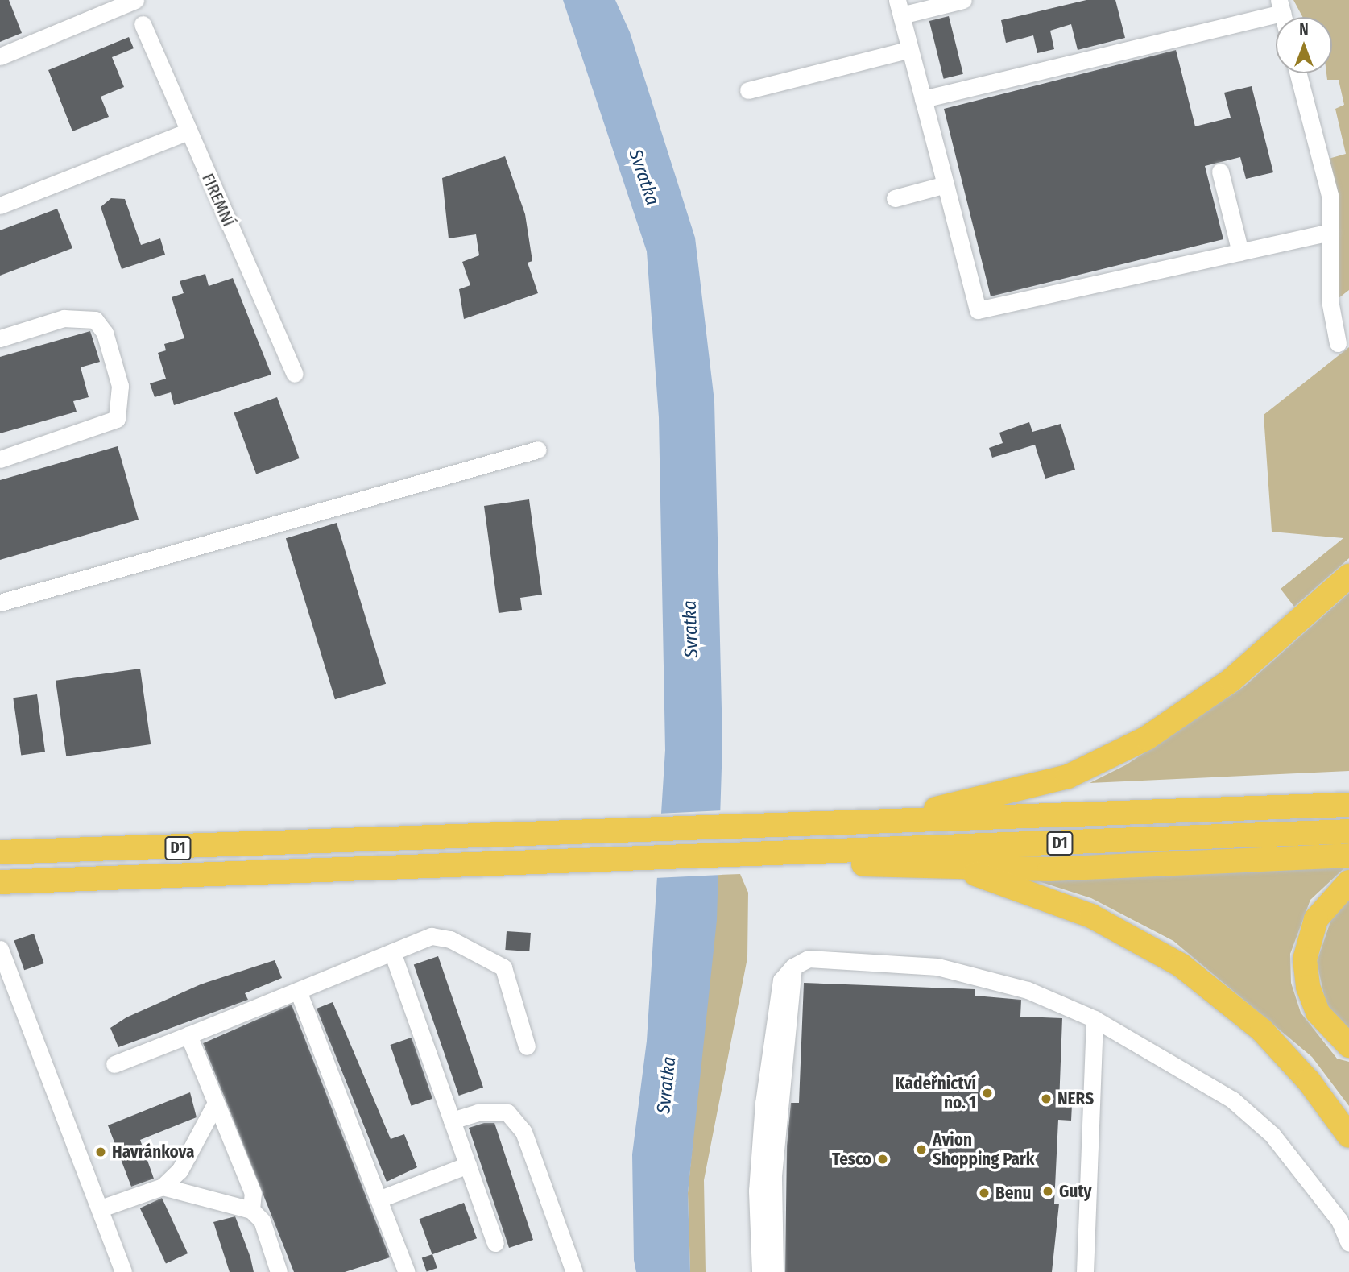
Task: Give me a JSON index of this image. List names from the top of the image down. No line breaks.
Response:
{"streets":{"highway":["D1"],"street":["FIREMNÍ"]},"water":["Svratka"],"places":["Kadeřnictví no. 1","NERS","Avion Shopping Park","Havránkova","Tesco","Guty","Benu"],"north":"top"}
